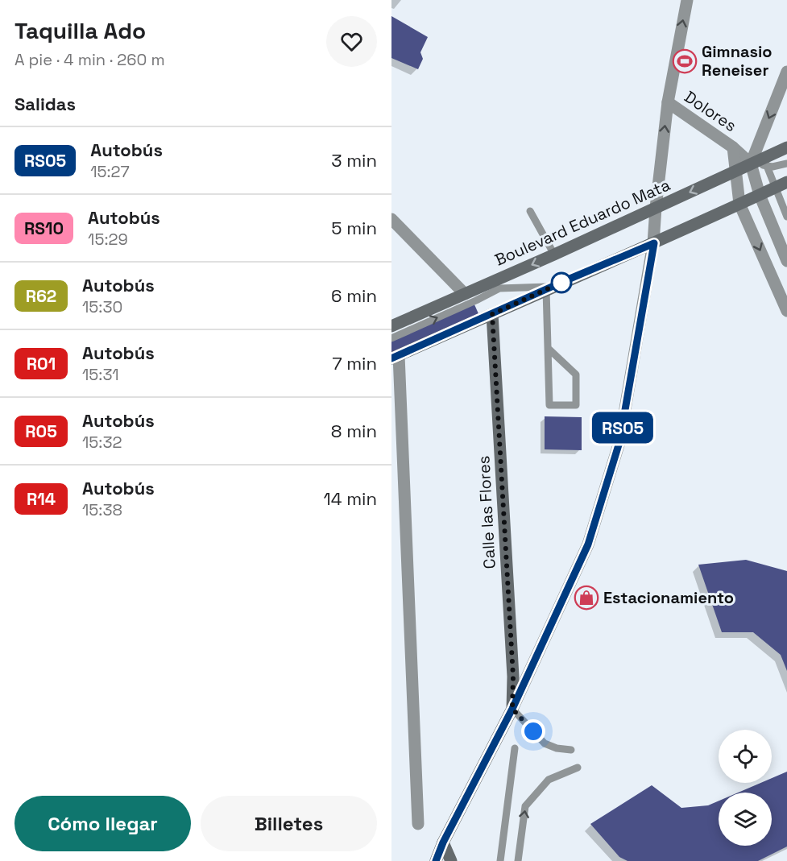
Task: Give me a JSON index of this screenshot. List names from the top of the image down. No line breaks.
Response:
{"streets":{"main road":["Boulevard Eduardo Mata","Calle las Flores"],"street":["Dolores"]},"crossings":[["Dolores","Boulevard Eduardo Mata"]],"places":{"sports":["Gimnasio Reneiser"],"shop":["Estacionamiento"]},"lines":["bus line RS05"],"page":{"heading":[["Taquilla Ado","A pie · 4 min · 260 m"],"Salidas"],"on_map":"RS05","list":[{"mark":"RS05","name":"Autobús","note":"15:27","value":"3 min"},{"mark":"RS10","name":"Autobús","note":"15:29","value":"5 min"},{"mark":"R62","name":"Autobús","note":"15:30","value":"6 min"},{"mark":"R01","name":"Autobús","note":"15:31","value":"7 min"},{"mark":"R05","name":"Autobús","note":"15:32","value":"8 min"},{"mark":"R14","name":"Autobús","note":"15:38","value":"14 min"}],"buttons":["Cómo llegar","Billetes"]}}
